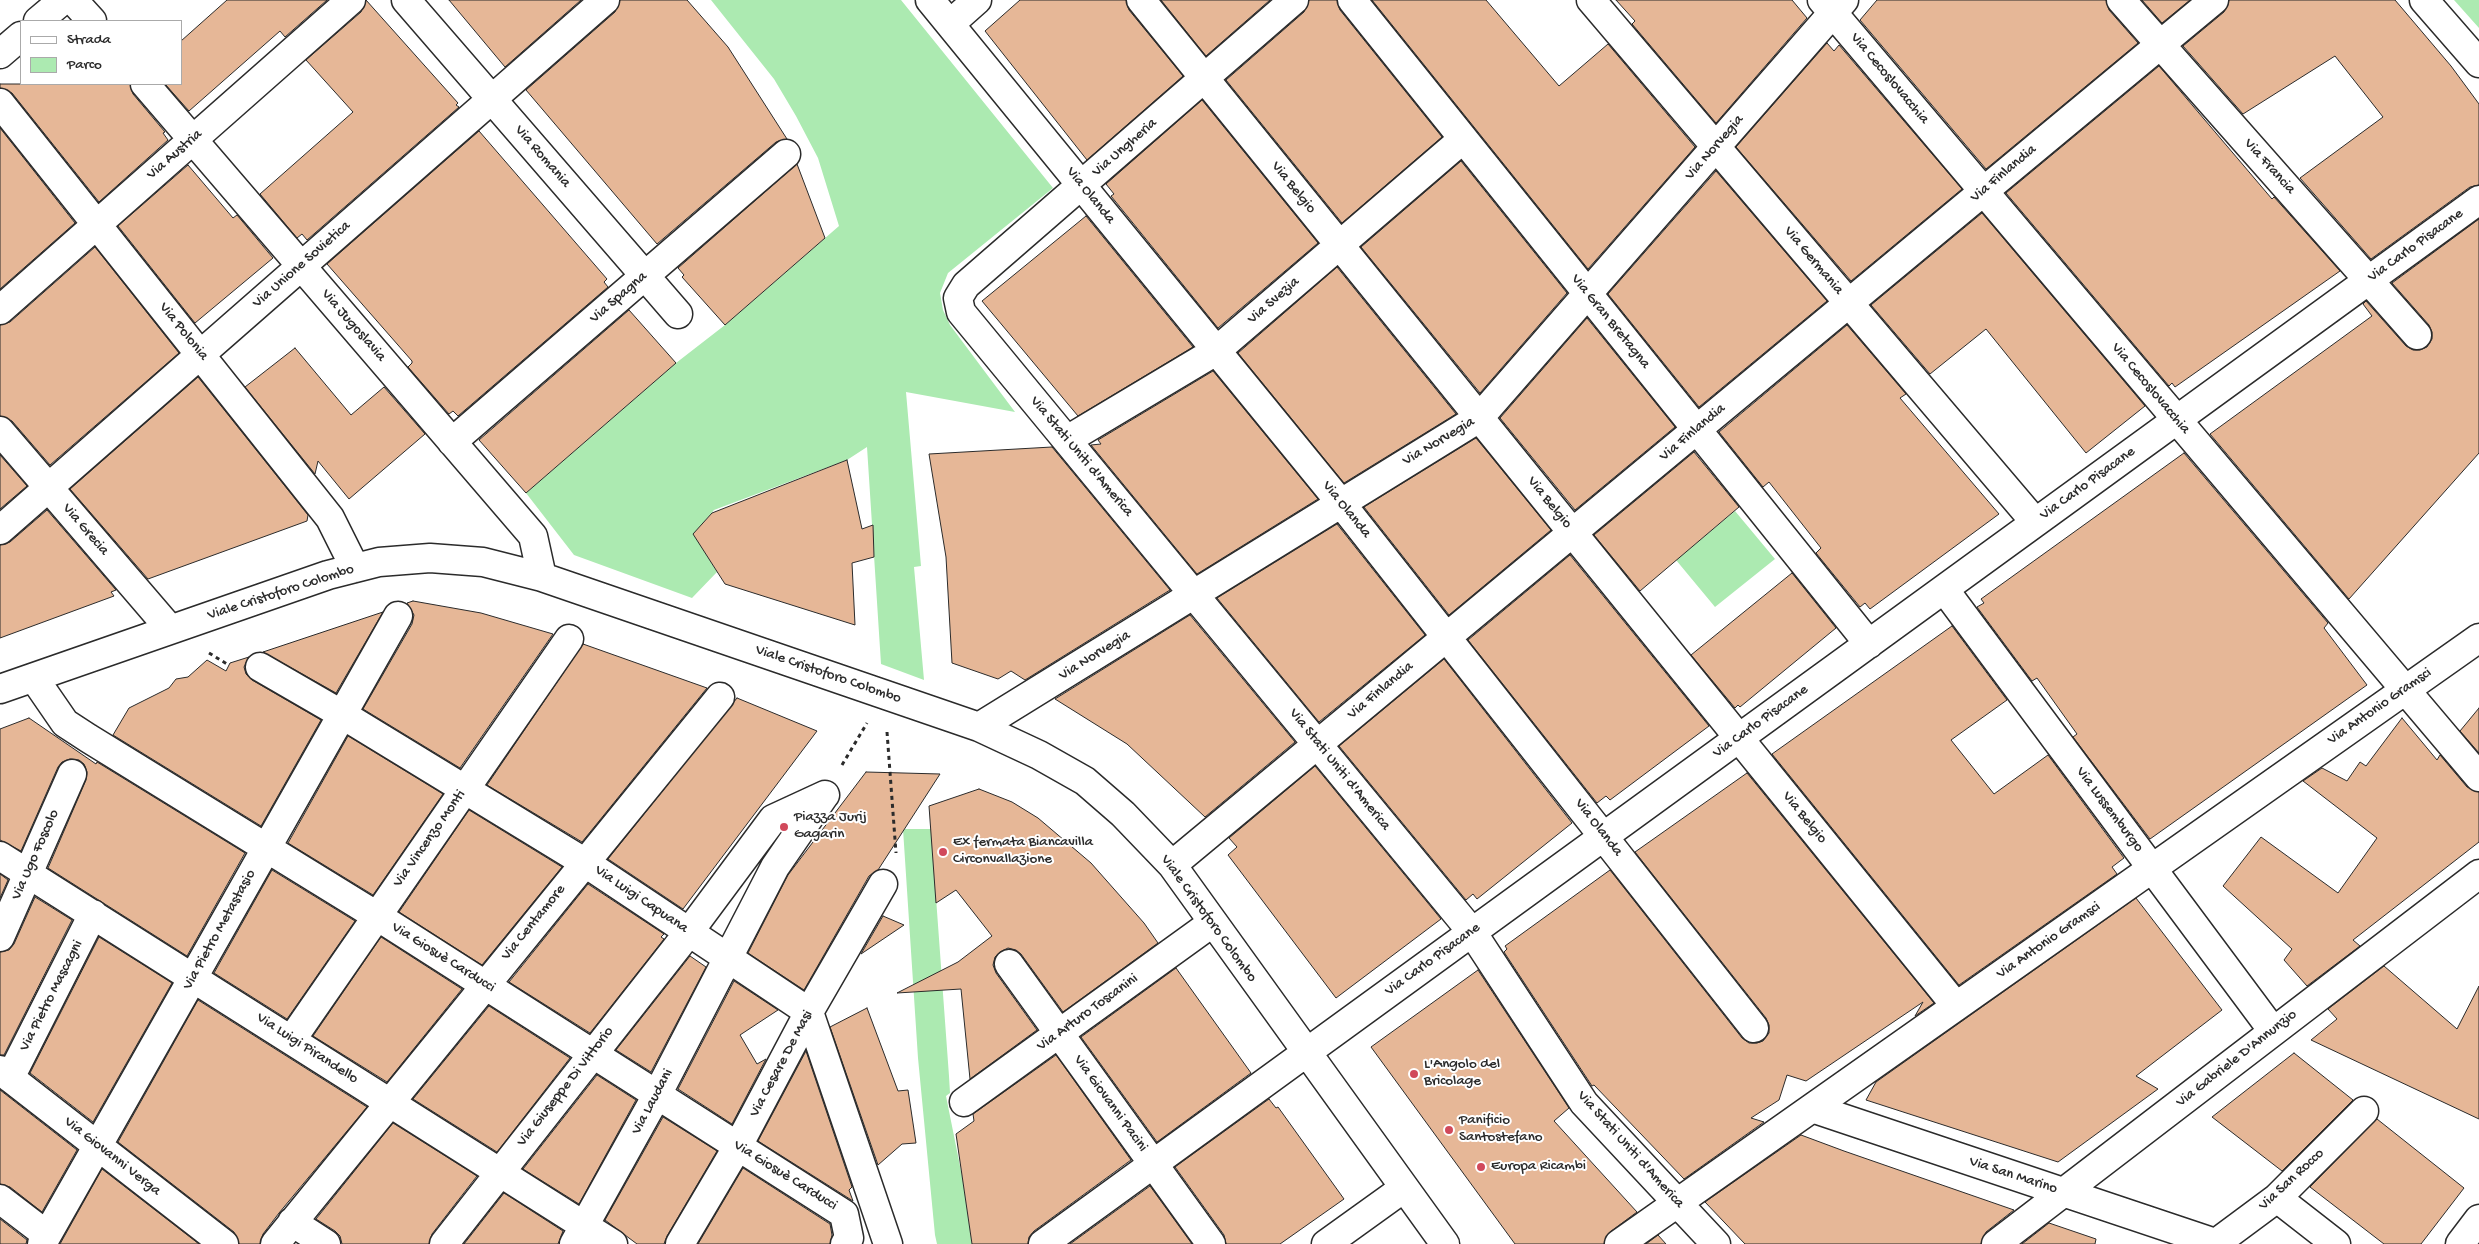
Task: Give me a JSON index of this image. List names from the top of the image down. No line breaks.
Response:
{"streets":{"street":["Via Cecoslovacchia","Via Ungheria","Via Norvegia","Via Austria","Via Romania","Via Francia","Via Finlandia","Via Belgio","Via Olanda","Via Carlo Pisacane","Via Germania","Via Unione Sovietica","Via Spagna","Via Svezia","Via Gran Bretagna","Via Jugoslavia","Via Polonia","Via Stati Uniti d'America","Via Grecia","Viale Cristoforo Colombo","Via Antonio Gramsci","Via Lussemburgo","Via Vincenzo Monti","Via Ugo Foscolo","Via Luigi Capuana","Via Centamore","Via Pietro Metastasio","Via Giosuè Carducci","Via Pietro Mascagni","Via Arturo Toscanini","Via Luigi Pirandello","Via Gabriele D'Annunzio","Via Cesare De Masi","Via Giuseppe Di Vittorio","Via Laudani","Via Giovanni Pacini","Via Giovanni Verga","Via San Marino","Via San Rocco"]},"crossings":[["Via Cecoslovacchia","Via Norvegia"],["Via Cecoslovacchia","Via Finlandia"],["Via Cecoslovacchia","Via Carlo Pisacane"],["Via Cecoslovacchia","Via Antonio Gramsci"],["Via Ungheria","Via Belgio"],["Via Ungheria","Via Olanda"],["Via Ungheria","Via Stati Uniti d'America"],["Via Norvegia","Via Belgio"],["Via Norvegia","Via Olanda"],["Via Norvegia","Via Germania"],["Via Norvegia","Via Gran Bretagna"],["Via Norvegia","Via Stati Uniti d'America"],["Via Norvegia","Viale Cristoforo Colombo"],["Via Austria","Via Jugoslavia"],["Via Austria","Via Polonia"],["Via Romania","Via Unione Sovietica"],["Via Romania","Via Spagna"],["Via Francia","Via Finlandia"],["Via Francia","Via Carlo Pisacane"],["Via Finlandia","Via Belgio"],["Via Finlandia","Via Olanda"],["Via Finlandia","Via Germania"],["Via Finlandia","Via Gran Bretagna"],["Via Finlandia","Via Stati Uniti d'America"],["Via Finlandia","Viale Cristoforo Colombo"],["Via Belgio","Via Carlo Pisacane"],["Via Belgio","Via Svezia"],["Via Belgio","Via Antonio Gramsci"],["Via Olanda","Via Carlo Pisacane"],["Via Olanda","Via Svezia"],["Via Carlo Pisacane","Via Germania"],["Via Carlo Pisacane","Via Gran Bretagna"],["Via Carlo Pisacane","Via Stati Uniti d'America"],["Via Carlo Pisacane","Viale Cristoforo Colombo"],["Via Carlo Pisacane","Via Lussemburgo"],["Via Carlo Pisacane","Via Giovanni Pacini"],["Via Unione Sovietica","Via Jugoslavia"],["Via Unione Sovietica","Via Polonia"],["Via Unione Sovietica","Via Grecia"],["Via Spagna","Via Jugoslavia"],["Via Svezia","Via Gran Bretagna"],["Via Svezia","Via Stati Uniti d'America"],["Via Jugoslavia","Viale Cristoforo Colombo"],["Via Polonia","Viale Cristoforo Colombo"],["Via Stati Uniti d'America","Via Antonio Gramsci"],["Via Grecia","Viale Cristoforo Colombo"],["Viale Cristoforo Colombo","Via Giosuè Carducci"],["Viale Cristoforo Colombo","Via Arturo Toscanini"],["Via Antonio Gramsci","Via Lussemburgo"],["Via Antonio Gramsci","Via San Marino"],["Via Lussemburgo","Via Gabriele D'Annunzio"],["Via Vincenzo Monti","Via Luigi Capuana"],["Via Vincenzo Monti","Via Giosuè Carducci"],["Via Vincenzo Monti","Via Luigi Pirandello"],["Via Ugo Foscolo","Via Luigi Pirandello"],["Via Luigi Capuana","Via Centamore"],["Via Luigi Capuana","Via Pietro Metastasio"],["Via Luigi Capuana","Via Cesare De Masi"],["Via Luigi Capuana","Via Giuseppe Di Vittorio"],["Via Luigi Capuana","Via Laudani"],["Via Centamore","Via Giosuè Carducci"],["Via Centamore","Via Luigi Pirandello"],["Via Pietro Metastasio","Via Giosuè Carducci"],["Via Pietro Metastasio","Via Luigi Pirandello"],["Via Pietro Metastasio","Via Giovanni Verga"],["Via Giosuè Carducci","Via Cesare De Masi"],["Via Giosuè Carducci","Via Giuseppe Di Vittorio"],["Via Giosuè Carducci","Via Laudani"],["Via Pietro Mascagni","Via Luigi Pirandello"],["Via Pietro Mascagni","Via Giovanni Verga"],["Via Arturo Toscanini","Via Giovanni Pacini"],["Via Luigi Pirandello","Via Giuseppe Di Vittorio"],["Via Luigi Pirandello","Via Laudani"],["Via Gabriele D'Annunzio","Via San Marino"],["Via Giuseppe Di Vittorio","Via Laudani"],["Via San Marino","Via San Rocco"]],"places":["Piazza Jurij Gagarin","Ex fermata Biancavilla Circonvallazione","L'Angolo del Bricolage","Panificio Santostefano","Europa Ricambi"],"legend":["Strada","Parco"]}
